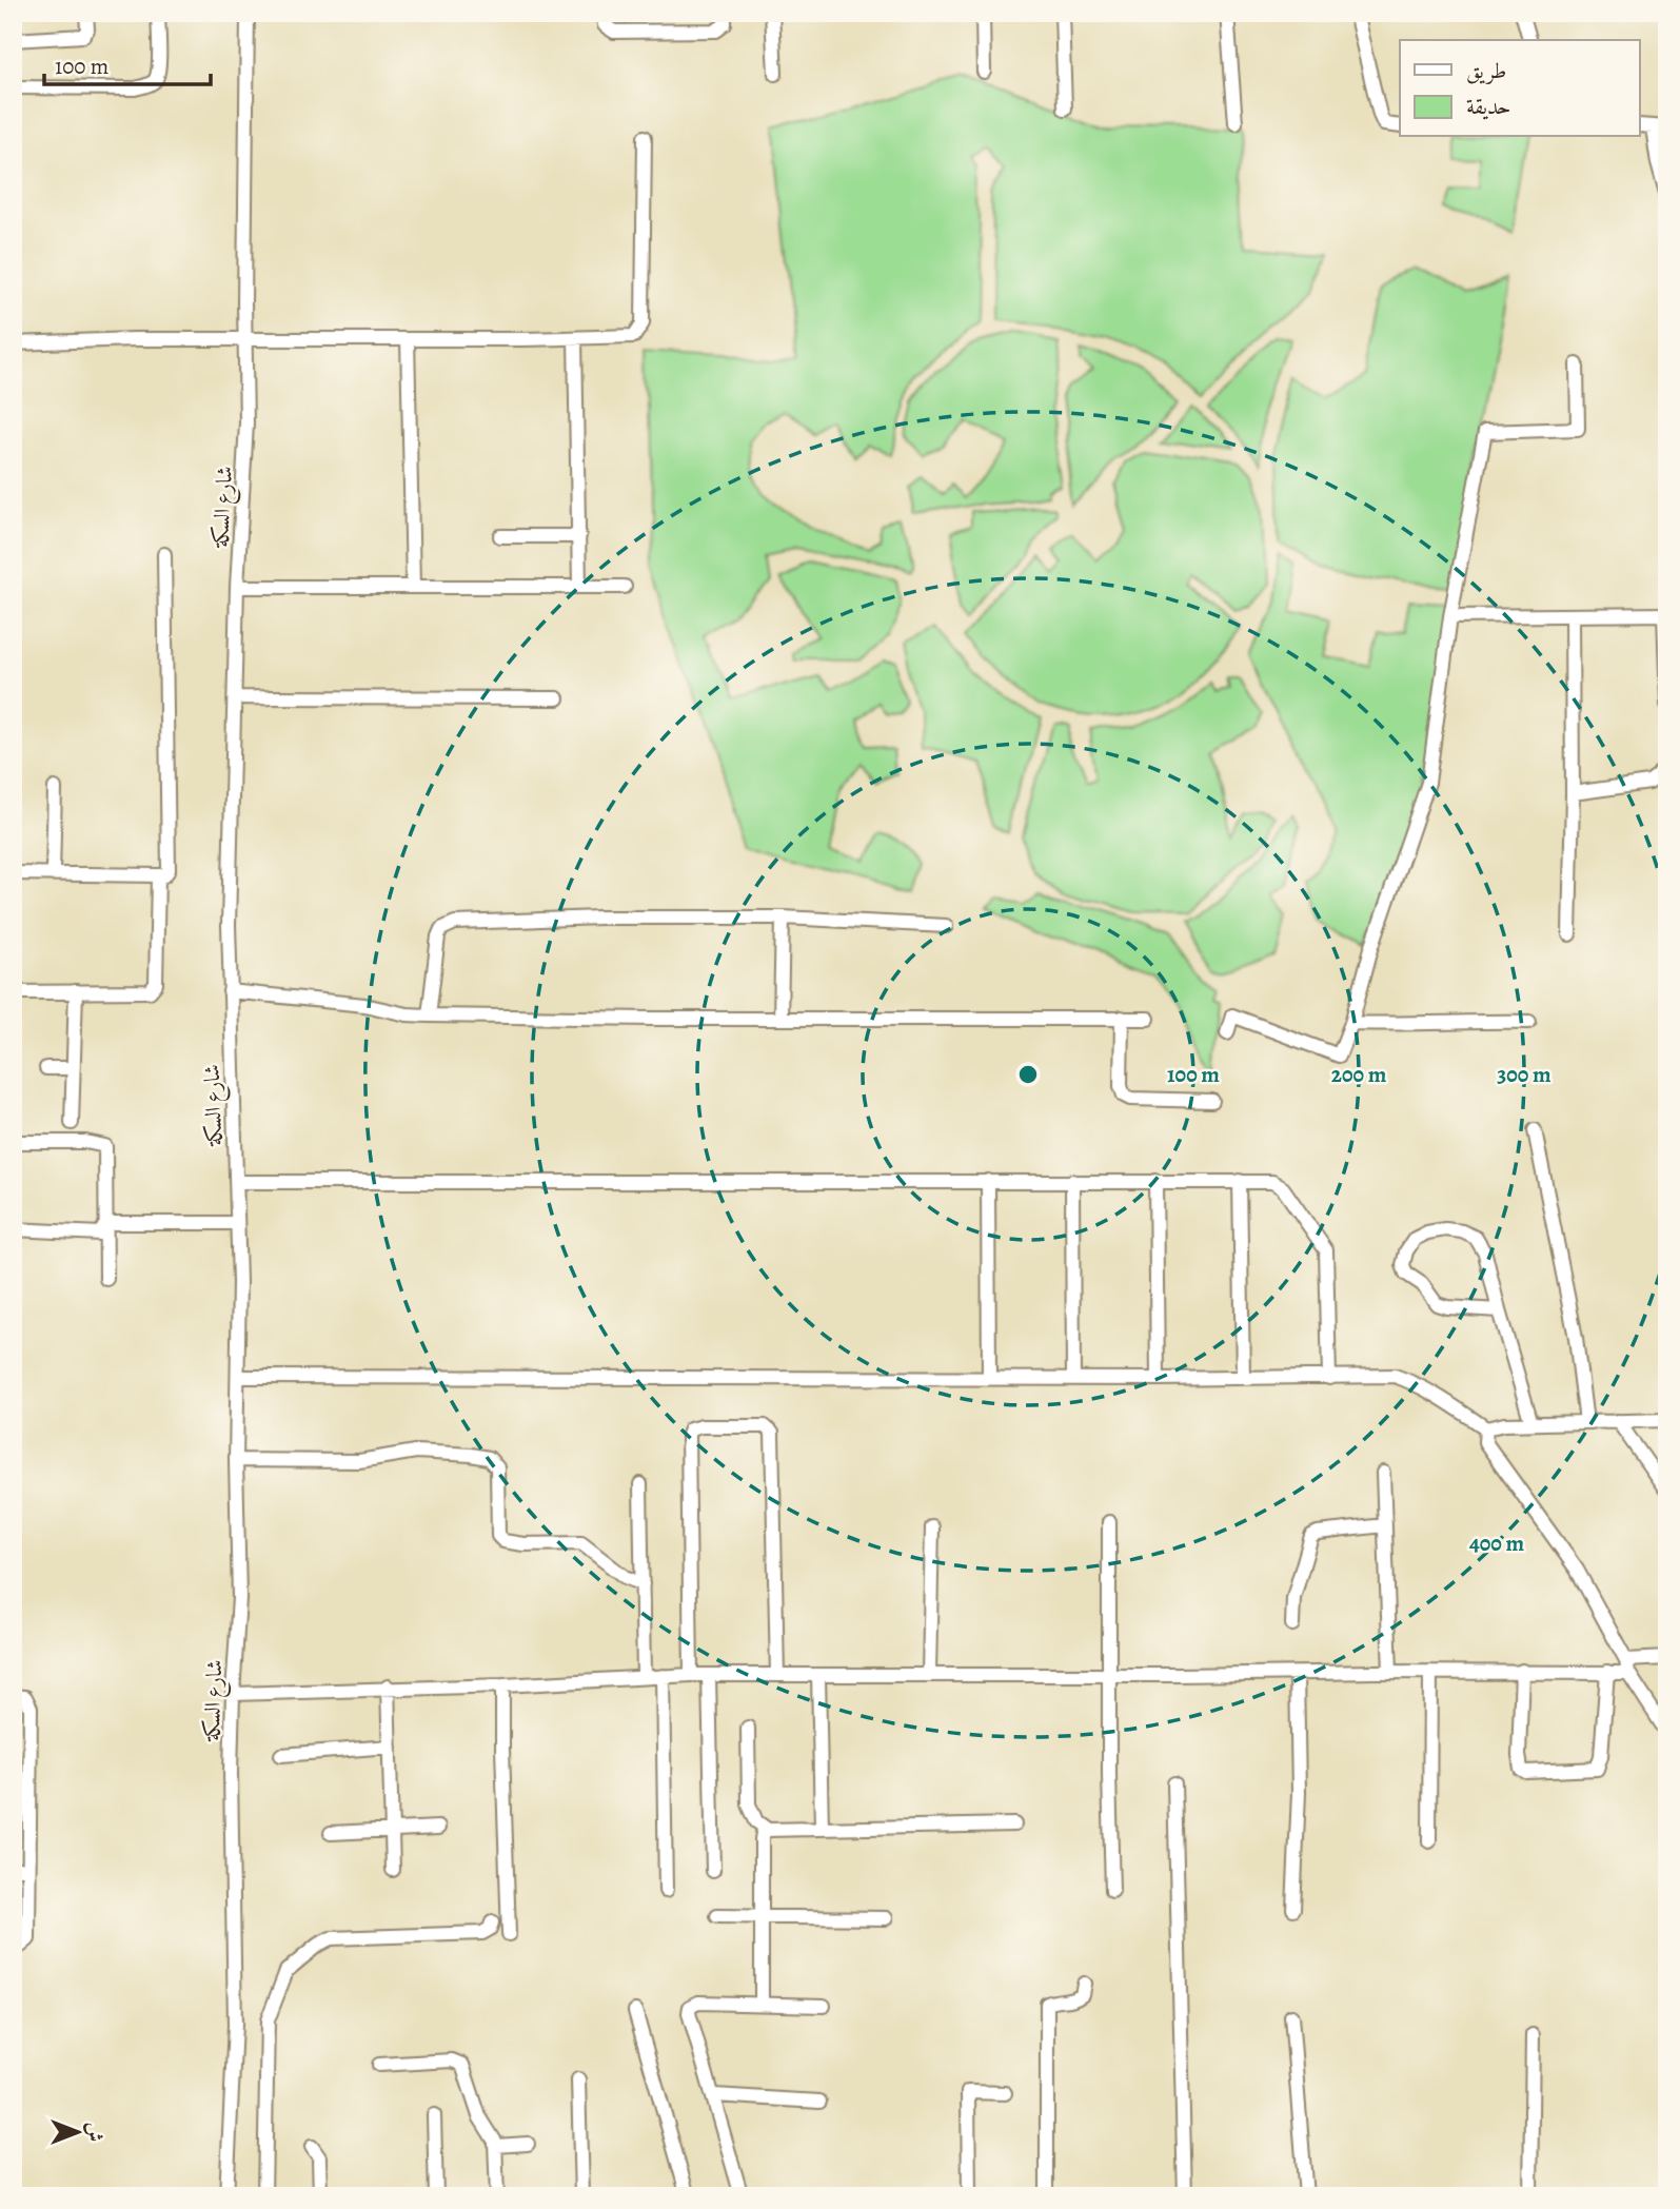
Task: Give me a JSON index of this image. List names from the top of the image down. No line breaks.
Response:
{"streets":{"street":["شارع السكة"]},"legend":["طريق","حديقة"],"scale_bar":"100 m","north":"right","rings":["100 m","200 m","300 m","400 m"]}
